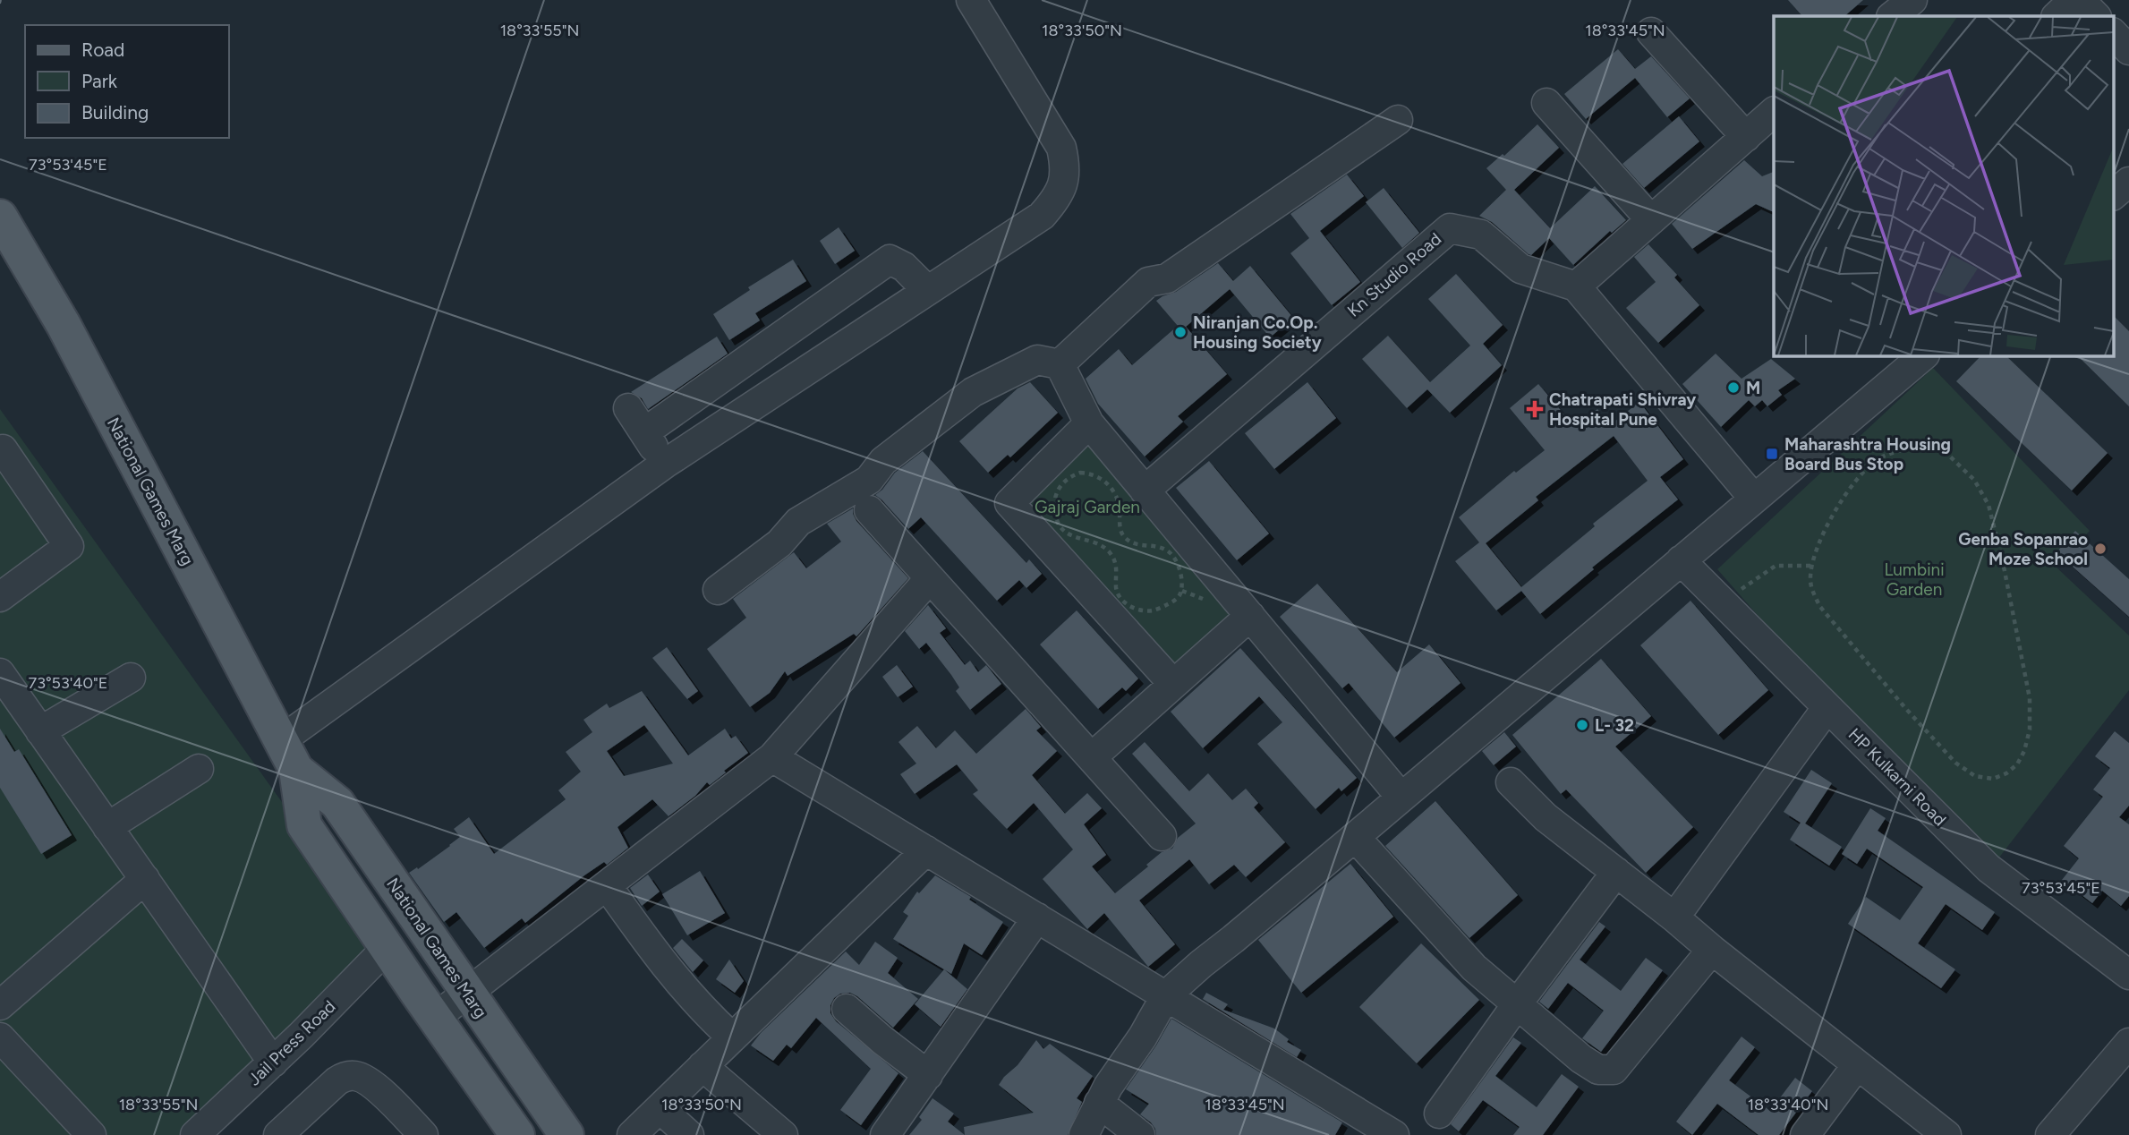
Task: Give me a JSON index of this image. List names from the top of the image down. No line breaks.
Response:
{"streets":{"main road":["National Games Marg"],"street":["Kn Studio Road","HP Kulkarni Road","Jail Press Road"]},"crossings":[["National Games Marg","Jail Press Road"]],"parks":["Gajraj Garden","Lumbini Garden"],"places":{"other":["Niranjan Co.Op. Housing Society","M","Genba Sopanrao Moze School","L- 32"],"health":["Chatrapati Shivray Hospital Pune"],"transit":["Maharashtra Housing Board Bus Stop"]},"legend":["Road","Park","Building"],"coordinates":["18°33'55\"N","18°33'50\"N","18°33'45\"N","73°53'45\"E","73°53'40\"E","18°33'40\"N"]}
